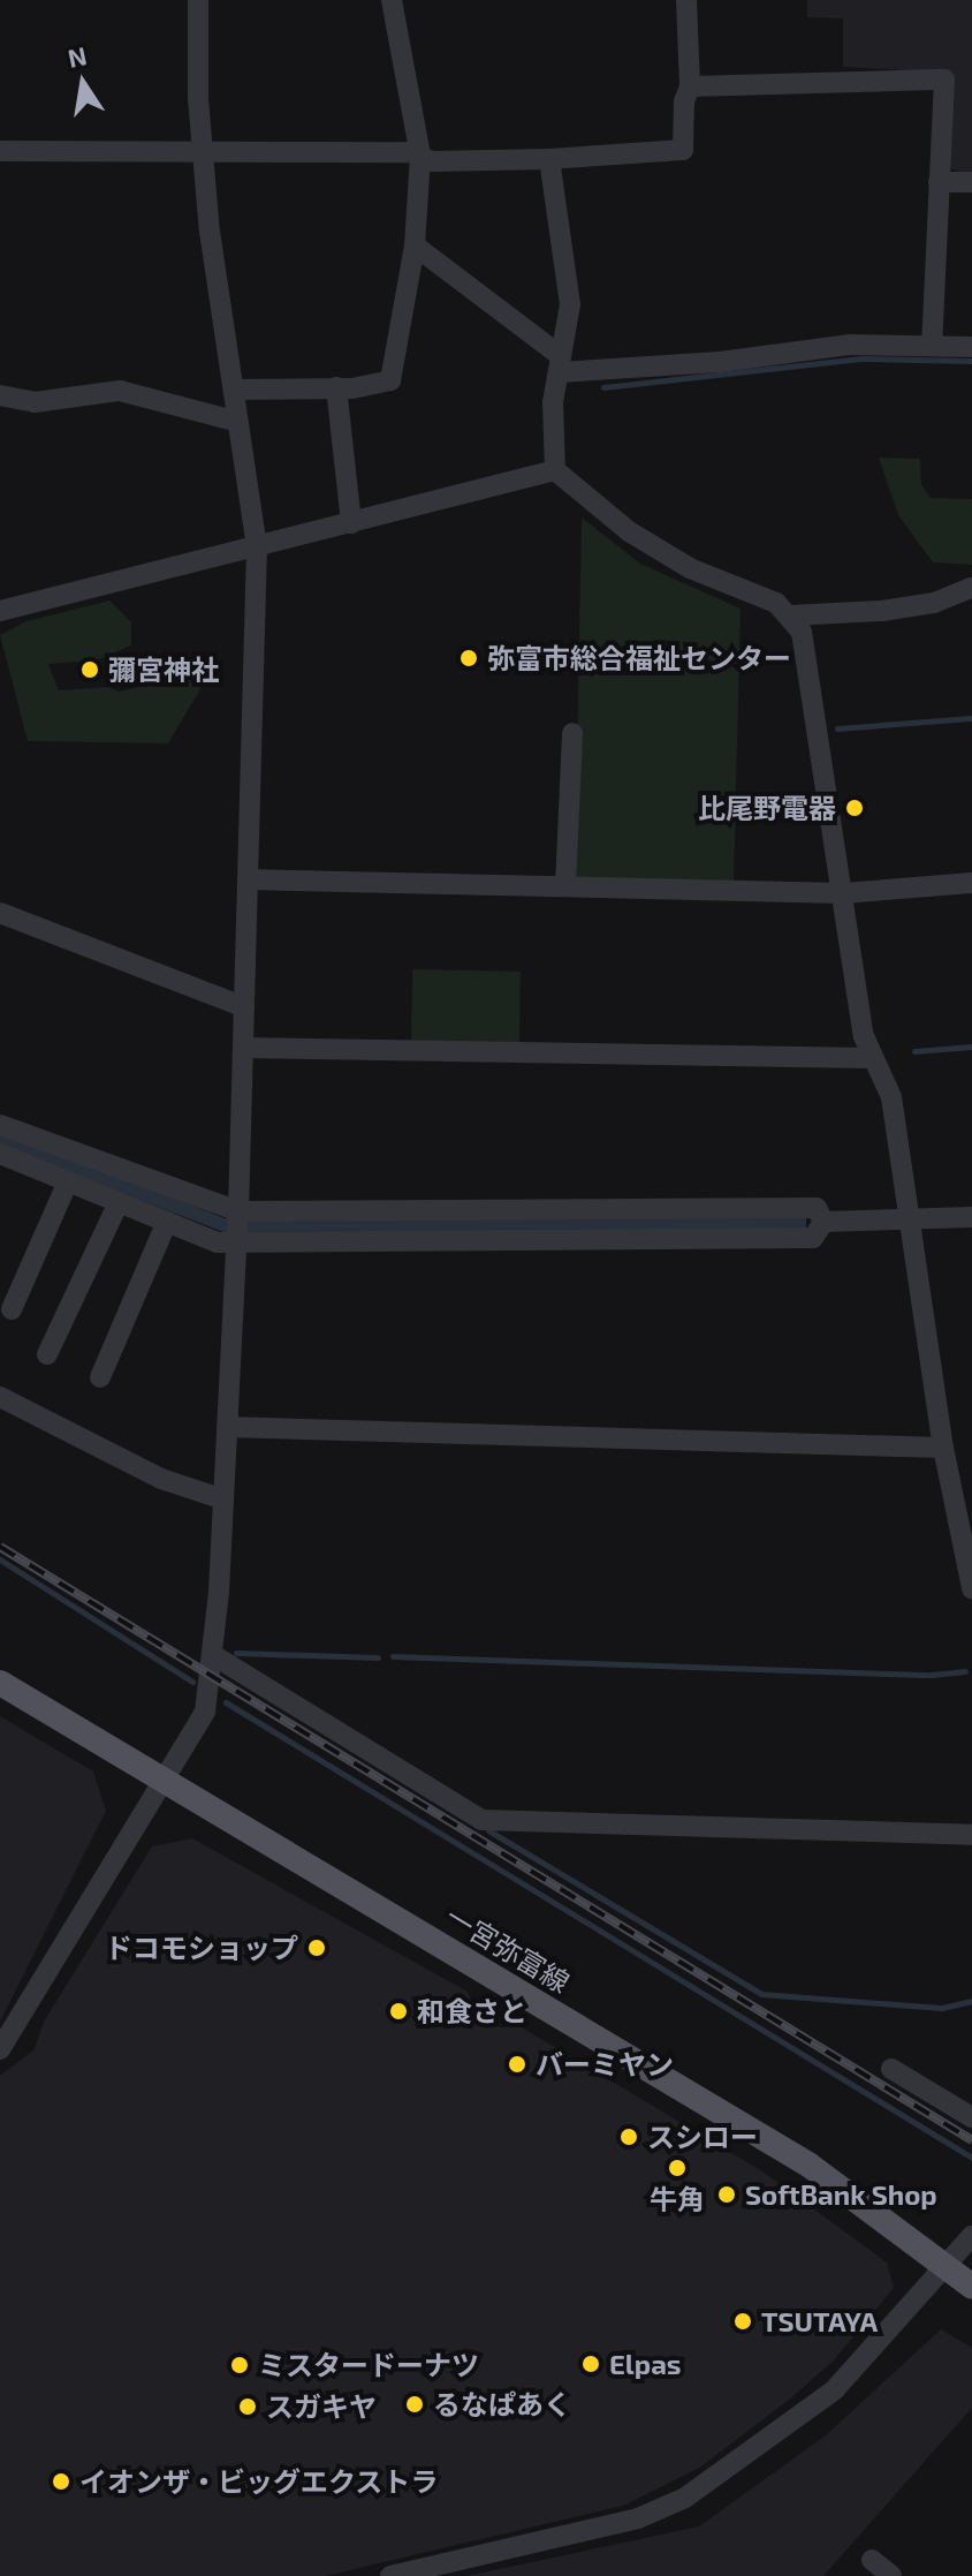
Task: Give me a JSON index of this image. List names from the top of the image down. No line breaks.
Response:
{"streets":{"main road":["一宮弥富線"]},"places":["弥富市総合福祉センター","彌宮神社","比尾野電器","ドコモショップ","和食さと","バーミヤン","スシロー","牛角","SoftBank Shop","TSUTAYA","Elpas","ミスタードーナツ","るなぱあく","スガキヤ","イオンザ・ビッグエクストラ"],"north":"top"}
